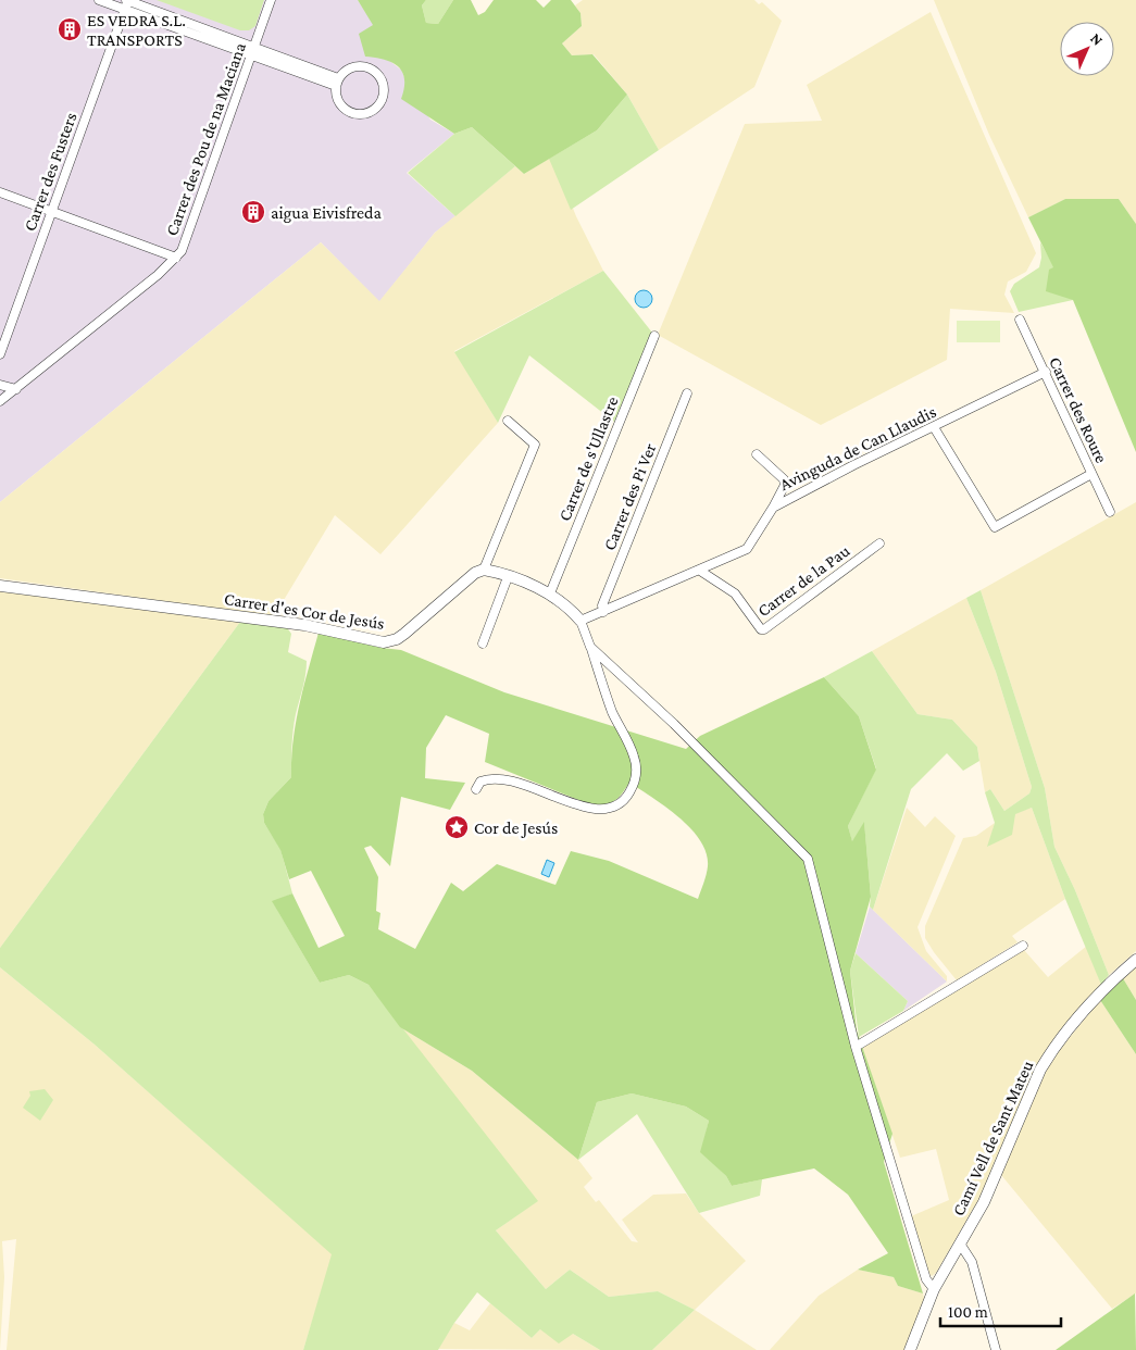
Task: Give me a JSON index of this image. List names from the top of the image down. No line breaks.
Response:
{"streets":{"street":["Carrer des Pou de na Maciana","Carrer des Fusters","Carrer des Roure","Avinguda de Can Llaudis","Carrer de s'Ullastre","Carrer des Pi Ver","Carrer de la Pau","Carrer d'es Cor de Jesús","Camí Vell de Sant Mateu"]},"crossings":[["Carrer des Roure","Avinguda de Can Llaudis"],["Avinguda de Can Llaudis","Carrer des Pi Ver"],["Avinguda de Can Llaudis","Carrer de la Pau"]],"places":{"building":["ES VEDRA S.L. TRANSPORTS","aigua Eivisfreda"],"place":["Cor de Jesús"]},"scale_bar":"100 m","north":"top right"}
